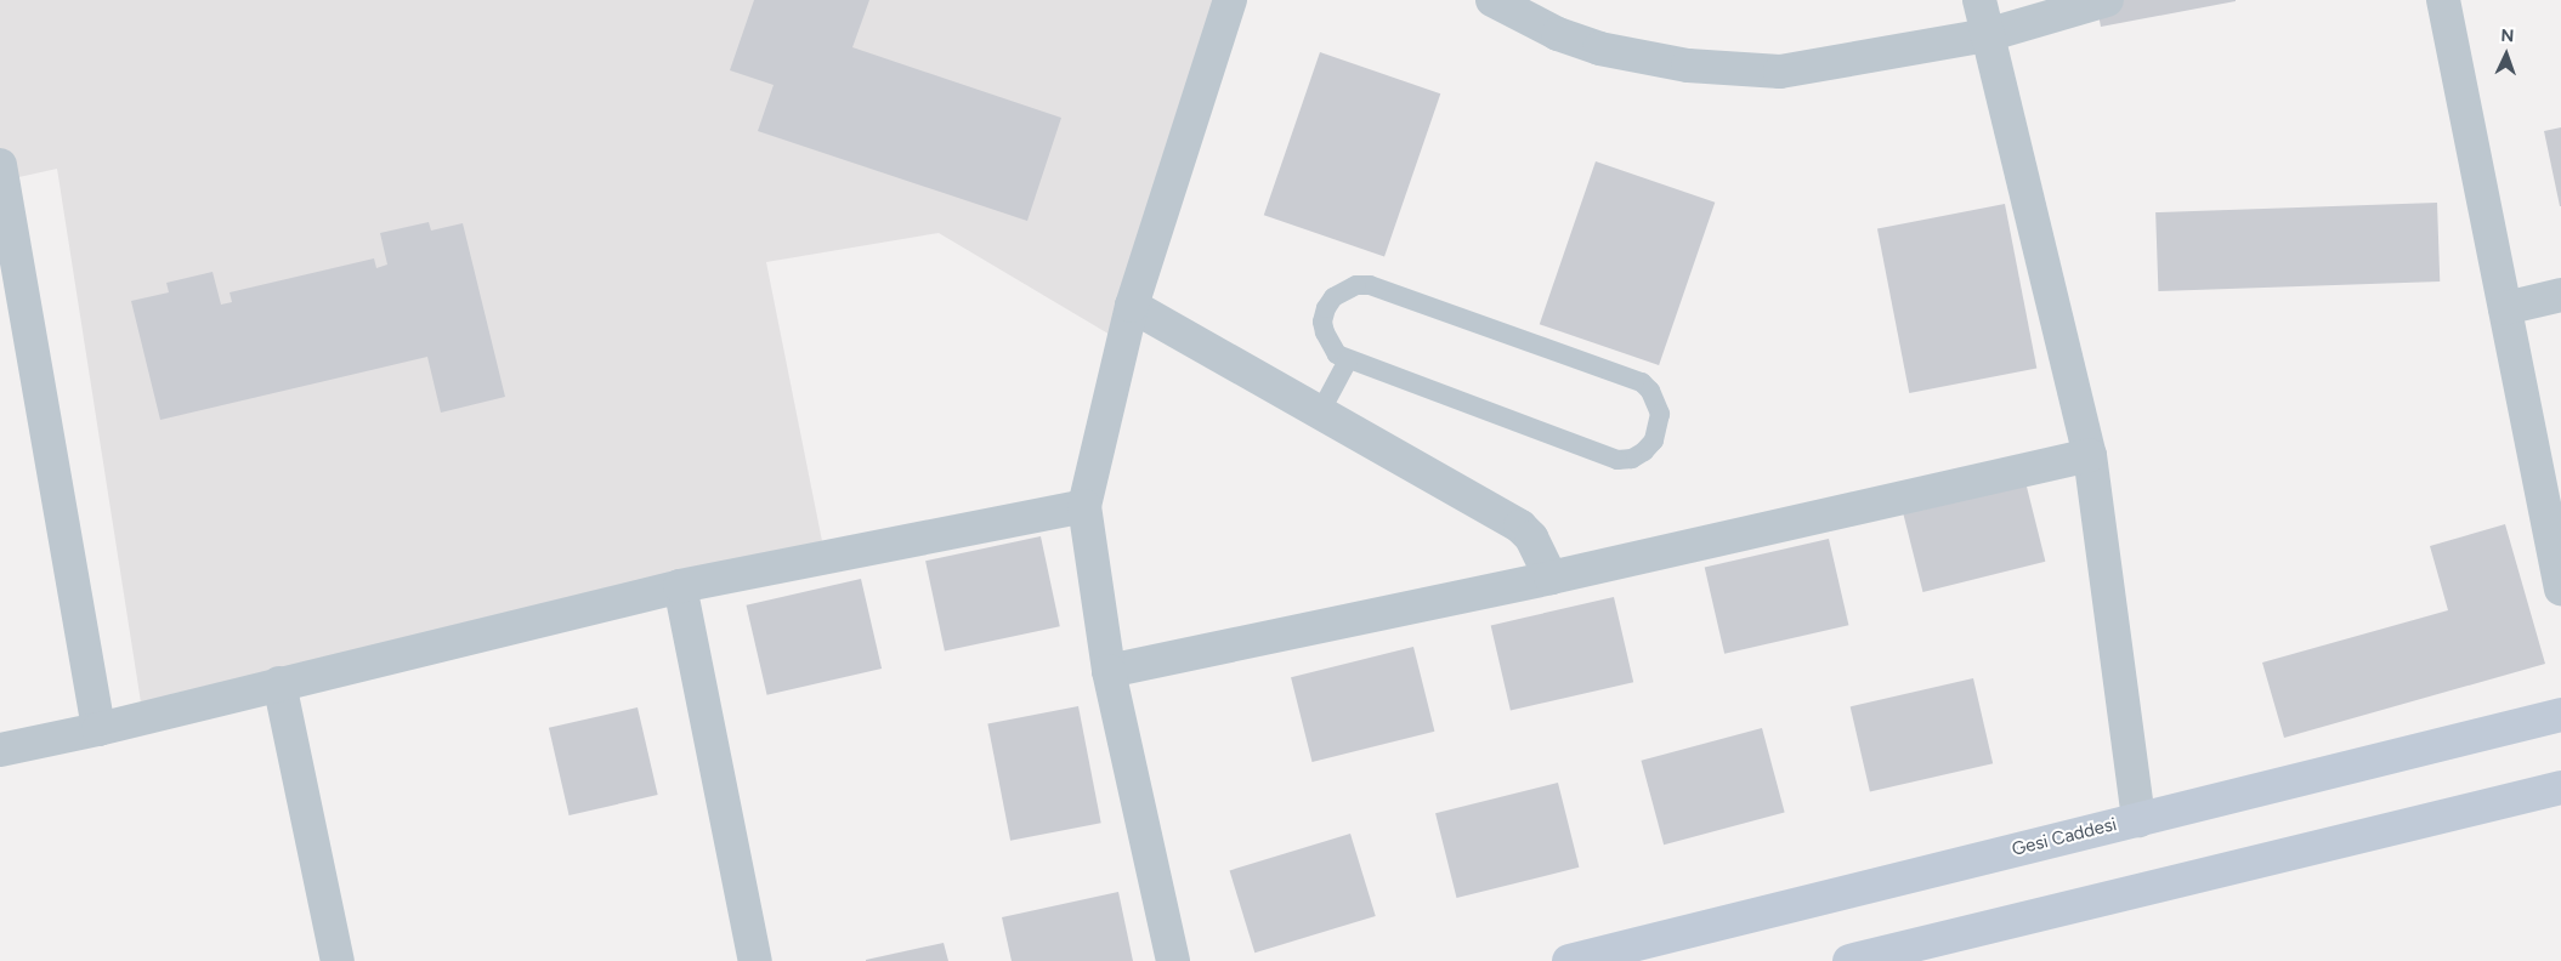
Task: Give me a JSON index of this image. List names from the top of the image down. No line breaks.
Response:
{"streets":{"main road":["Gesi Caddesi"]},"north":"top"}
